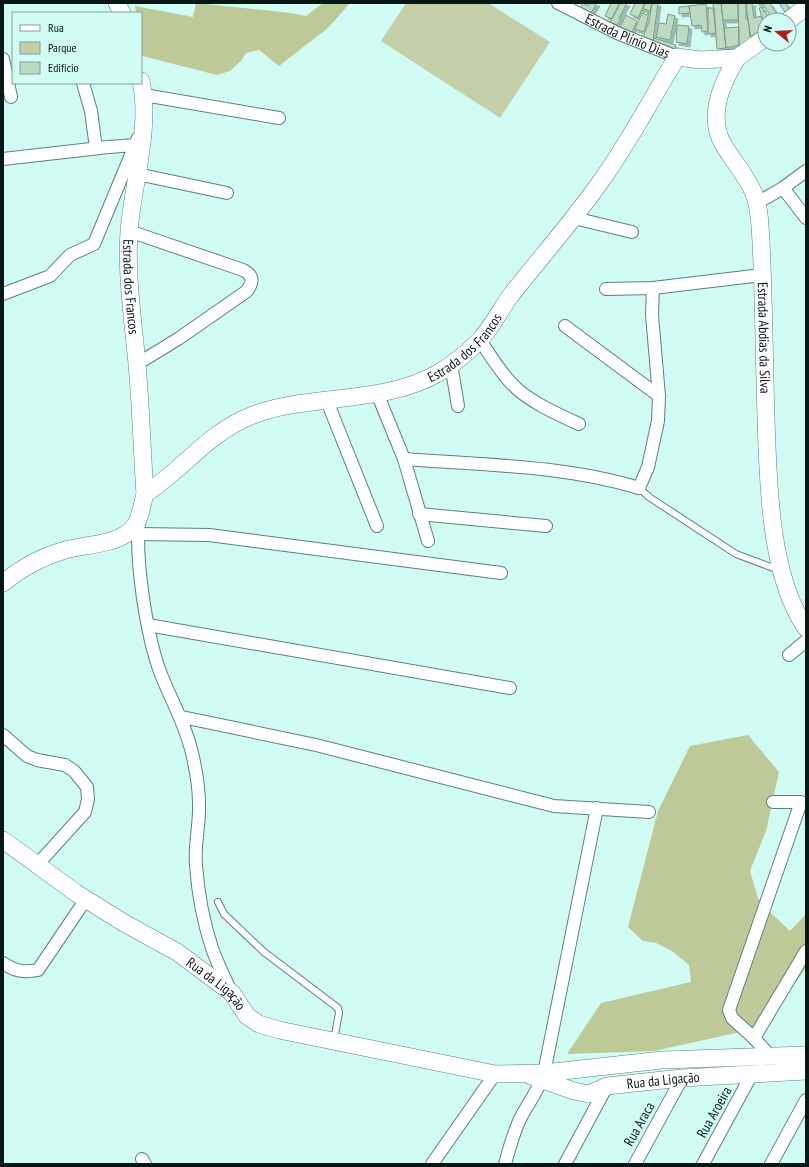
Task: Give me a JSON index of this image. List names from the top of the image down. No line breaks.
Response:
{"streets":{"street":["Estrada Plínio Dias","Estrada dos Francos","Estrada Abdias da Silva","Rua da Ligação","Rua Aroeira","Rua Araca"]},"crossings":[["Estrada Plínio Dias","Estrada dos Francos"],["Estrada Plínio Dias","Estrada Abdias da Silva"],["Rua da Ligação","Rua Aroeira"],["Rua da Ligação","Rua Araca"]],"legend":["Rua","Parque","Edifício"],"north":"left"}
